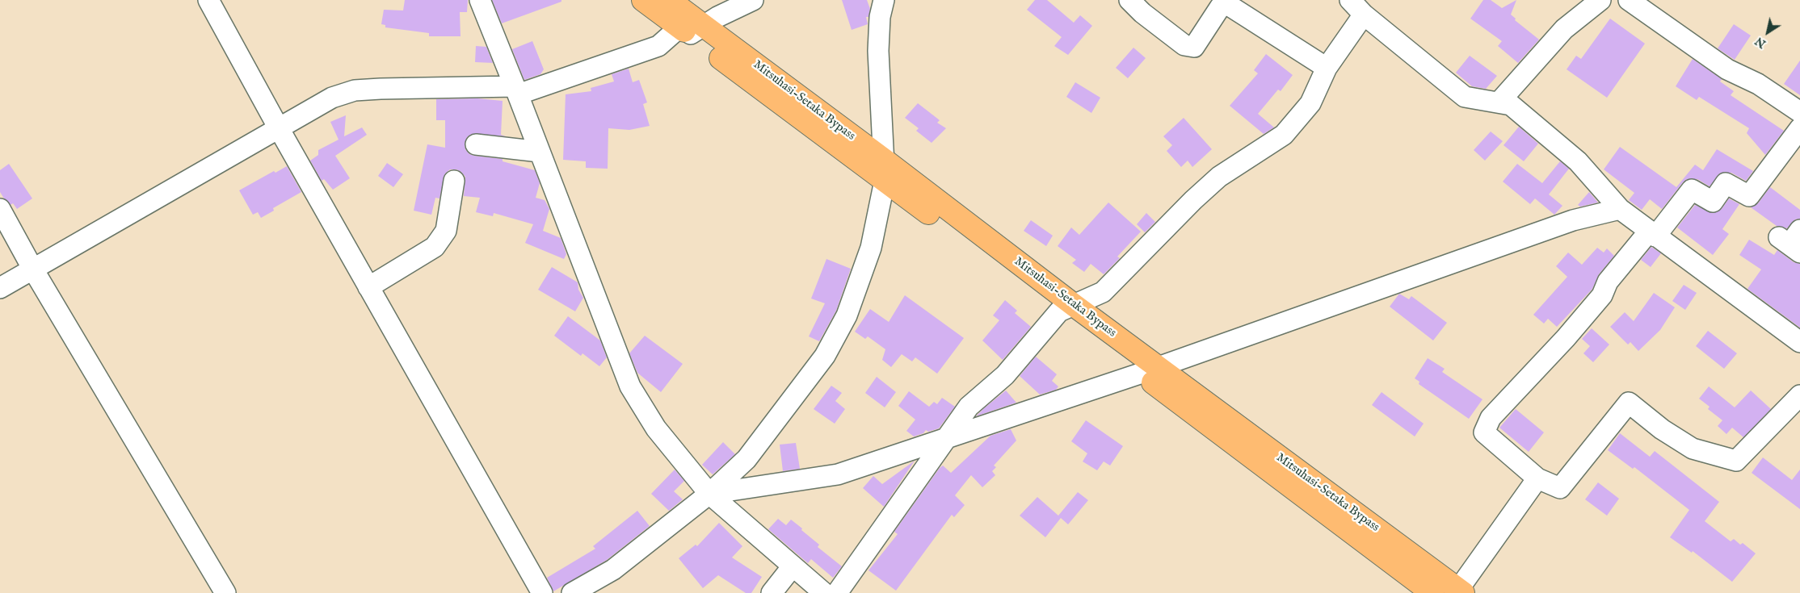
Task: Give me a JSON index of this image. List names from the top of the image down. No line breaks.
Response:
{"streets":{"highway":["Mitsuhasi-Setaka Bypass"]},"north":"bottom left"}
